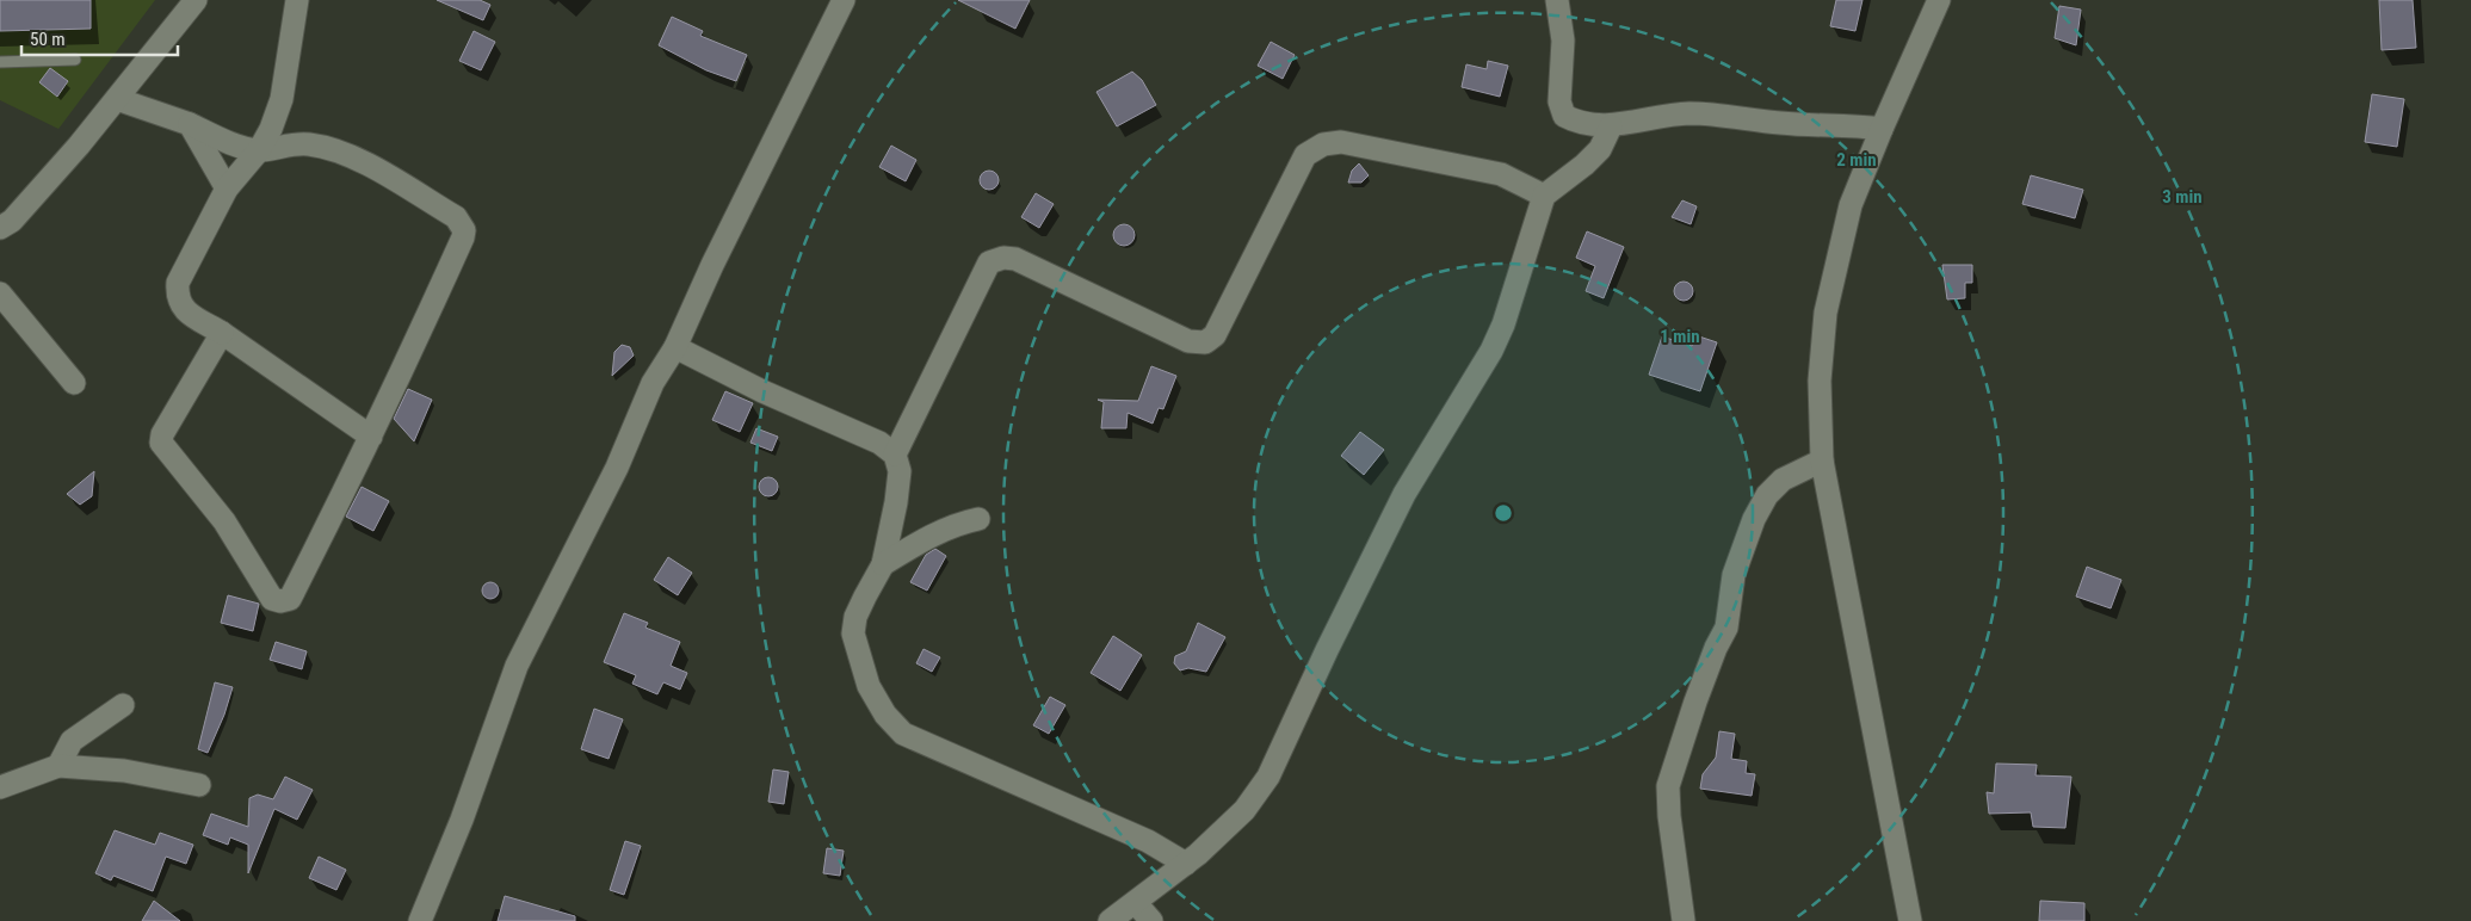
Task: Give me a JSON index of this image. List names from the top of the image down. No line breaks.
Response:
{"scale_bar":"50 m","rings":["2 min","3 min","1 min"]}
